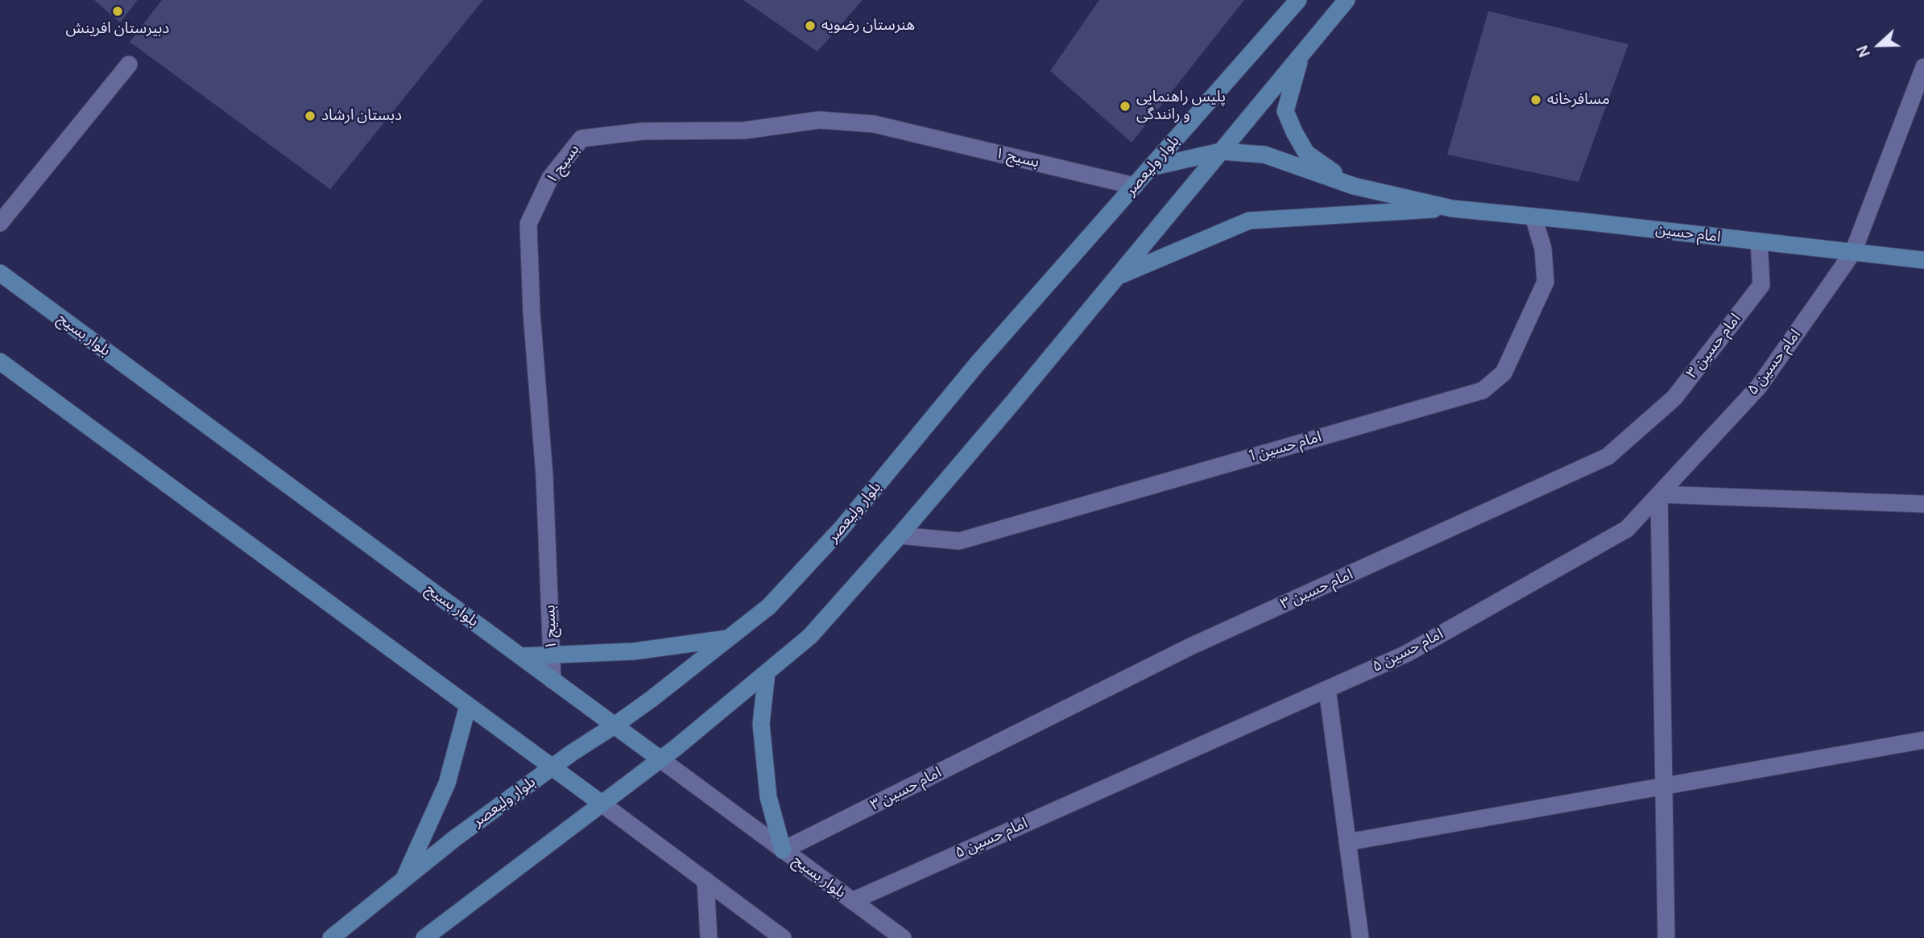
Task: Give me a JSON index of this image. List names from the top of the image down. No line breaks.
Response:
{"streets":{"street":["بسیج ۱","بلوار ولیعصر","امام حسین","بلوار بسیج","امام حسین ۳","امام حسین ۵","امام حسین 1"]},"crossings":[["بسیج ۱","بلوار ولیعصر"],["بسیج ۱","بلوار بسیج"],["بلوار ولیعصر","بلوار بسیج"],["امام حسین","امام حسین ۳"],["امام حسین","امام حسین ۵"],["امام حسین","امام حسین 1"],["بلوار بسیج","امام حسین ۳"],["بلوار بسیج","امام حسین ۵"]],"places":["دبیرستان افرینش","هنرستان رضویه","مسافرخانه","پلیس راهنمایی و رانندگی","دبستان ارشاد"],"north":"left"}
